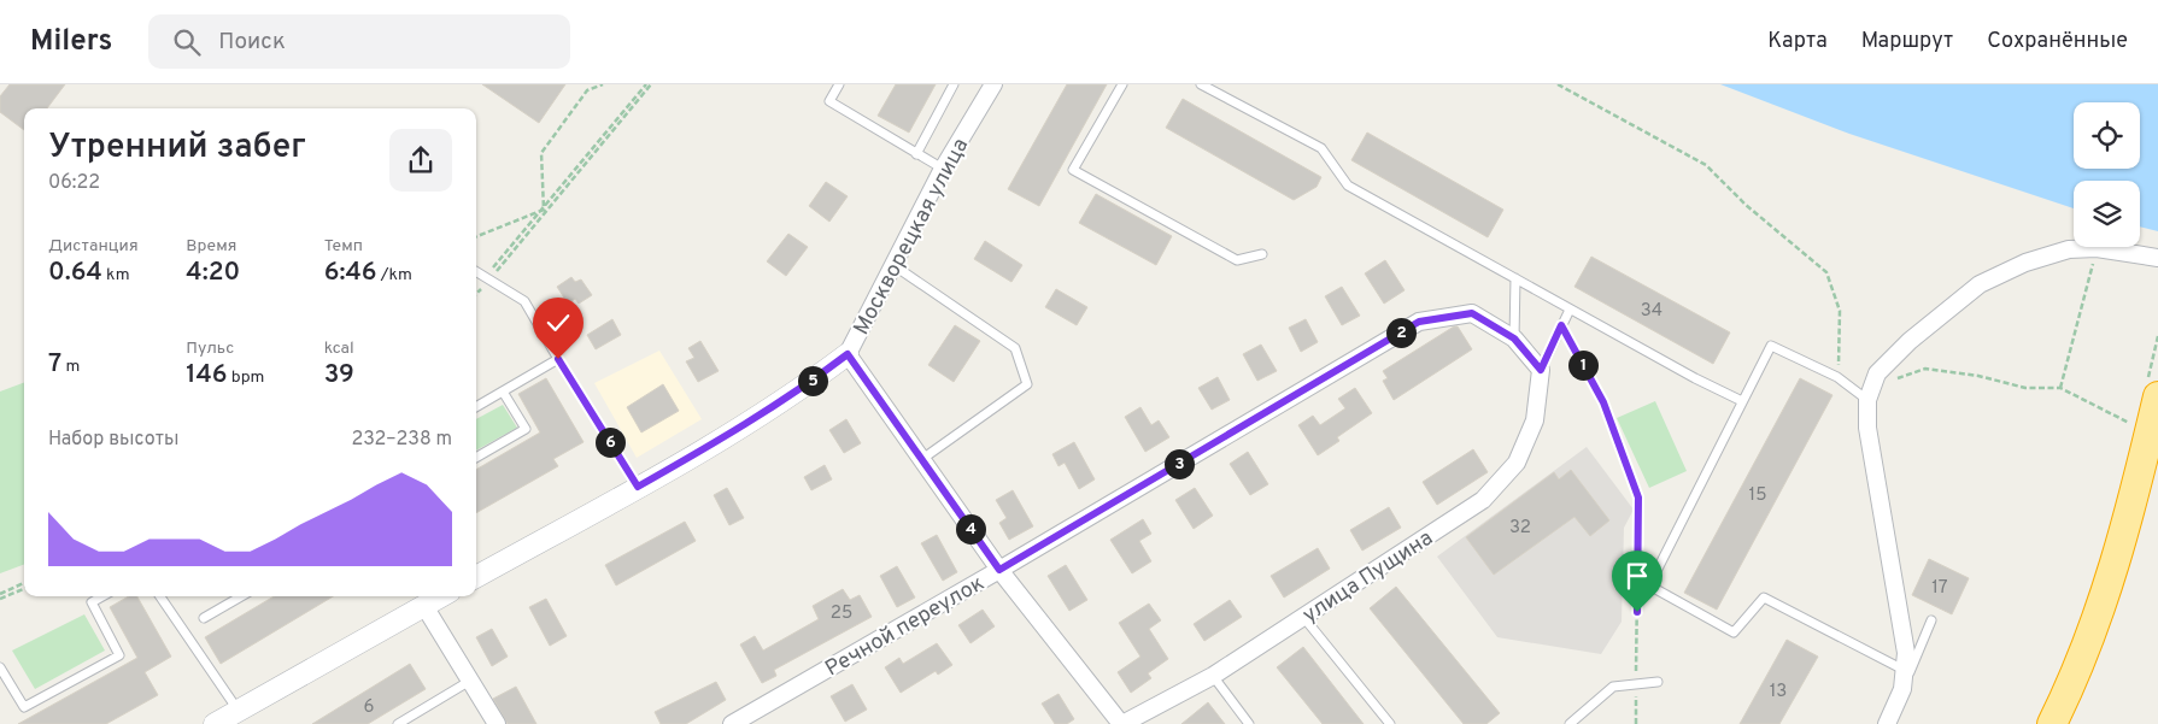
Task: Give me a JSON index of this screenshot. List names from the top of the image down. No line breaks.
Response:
{"streets":{"street":["Москворецкая улица","улица Пущина","Речной переулок"]},"crossings":[["улица Пущина","Речной переулок"]],"house_numbers":["34","15","32","17","25","13","6"],"page":{"header":"Milers","search":"Поиск","nav":["Карта","Маршрут","Сохранённые"],"heading":["Утренний забег","06:22"],"stats":[["Дистанция","0.64 km"],["Время","4:20"],["Темп","6:46 /km"],["7 m"],["Пульс","146 bpm"],["kcal","39"]],"pins":["2","1","5","6","3","4"],"chart":["Набор высоты","232–238 m"]}}
